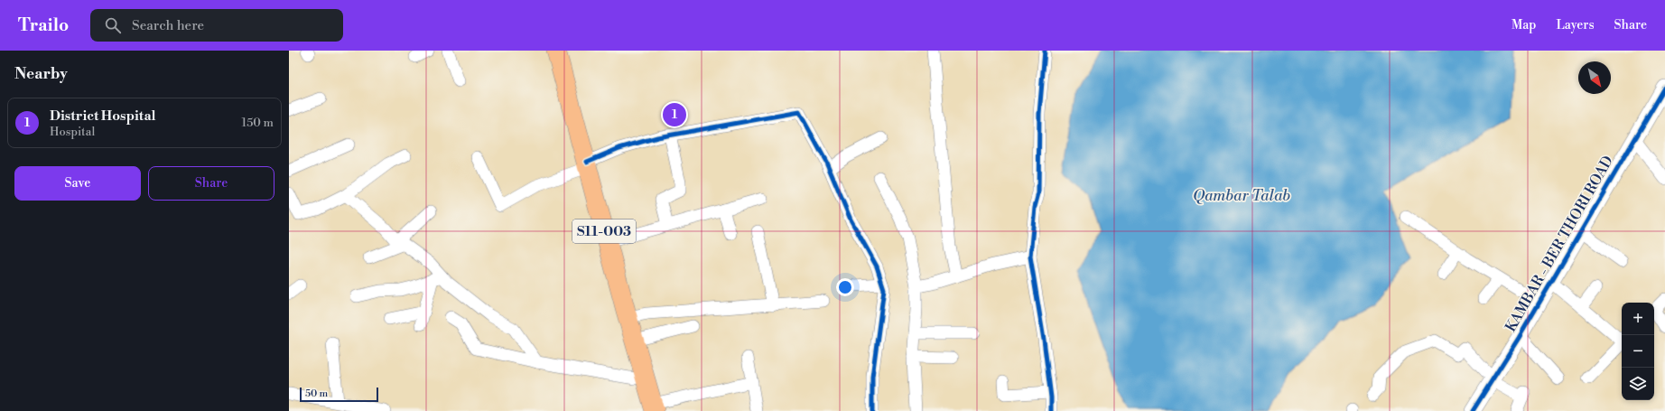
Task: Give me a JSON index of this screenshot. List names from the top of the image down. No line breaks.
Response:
{"streets":{"main road":["S11-003"],"street":["KAMBAR - BER THORI ROAD"]},"water":["Qambar Talab"],"scale_bar":"50 m","north":"bottom right","page":{"header":"Trailo","search":"Search here","nav":["Map","Layers","Share"],"heading":"Nearby","list":[{"mark":"1","name":"District Hospital","note":"Hospital","value":"150 m"}],"pins":"1","buttons":["Save","Share"],"map_buttons":["+","−"],"scale":"50 m"}}
